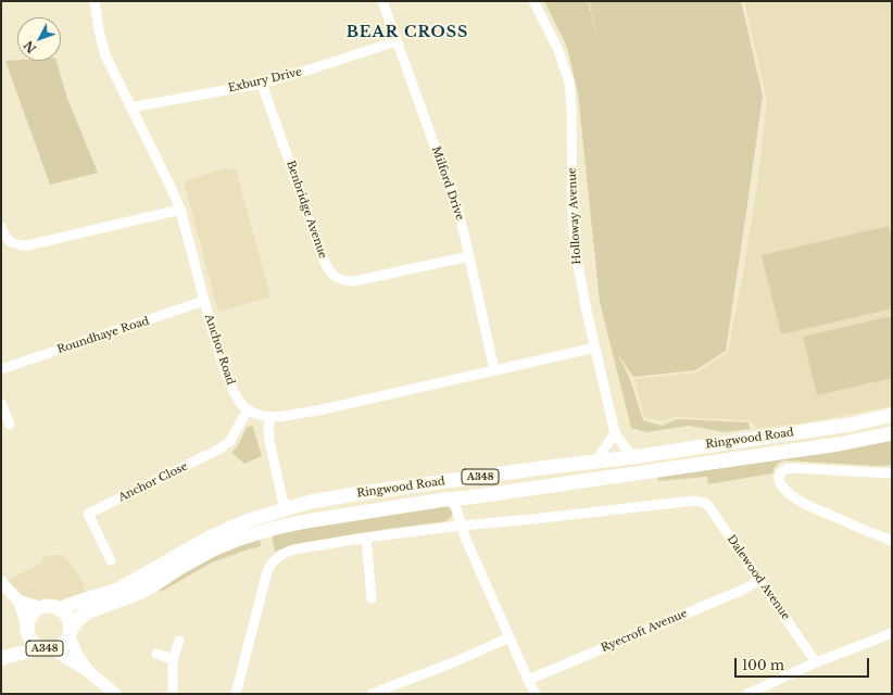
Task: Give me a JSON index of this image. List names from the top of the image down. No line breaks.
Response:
{"streets":{"highway":["Ringwood Road","A348"],"street":["Exbury Drive","Milford Drive","Benbridge Avenue","Holloway Avenue","Roundhaye Road","Anchor Road","Anchor Close","Dalewood Avenue","Ryecroft Avenue"]},"crossings":[["Exbury Drive","Milford Drive"],["Exbury Drive","Benbridge Avenue"],["Exbury Drive","Anchor Road"],["Milford Drive","Benbridge Avenue"],["Milford Drive","Anchor Road"],["Holloway Avenue","Anchor Road"],["Holloway Avenue","Ringwood Road"],["Roundhaye Road","Anchor Road"],["Anchor Road","Anchor Close"],["Ringwood Road","A348"],["Dalewood Avenue","Ryecroft Avenue"]],"districts":["BEAR CROSS"],"scale_bar":"100 m","north":"bottom left"}
